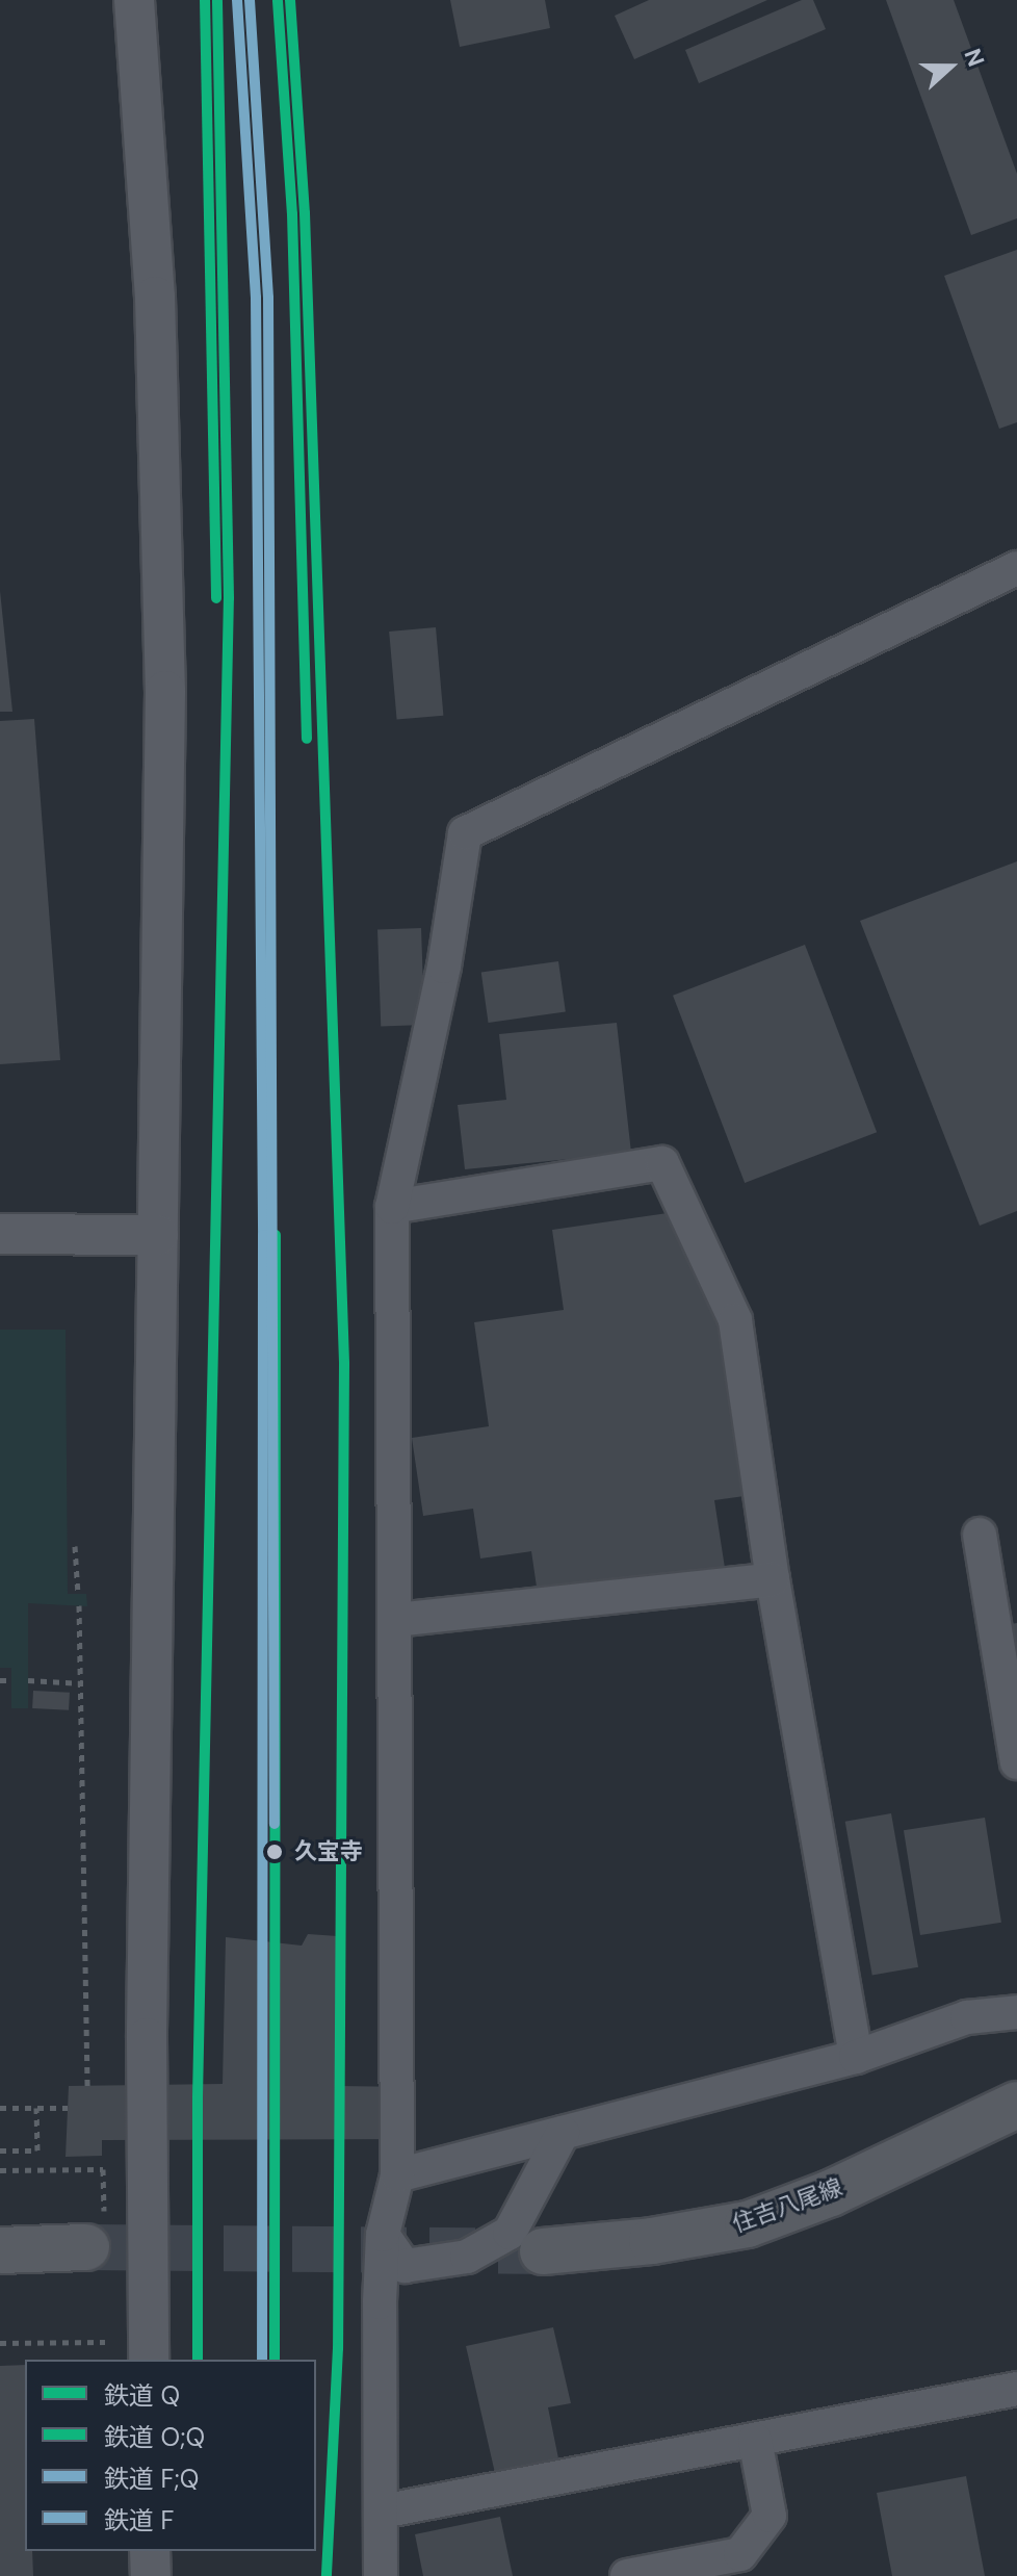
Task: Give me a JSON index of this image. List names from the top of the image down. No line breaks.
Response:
{"streets":{"main road":["住吉八尾線"]},"places":["久宝寺"],"lines":["rail line Q","rail line O;Q","rail line F;Q","rail line F"],"legend":["鉄道 Q","鉄道 O;Q","鉄道 F;Q","鉄道 F"],"north":"right"}
